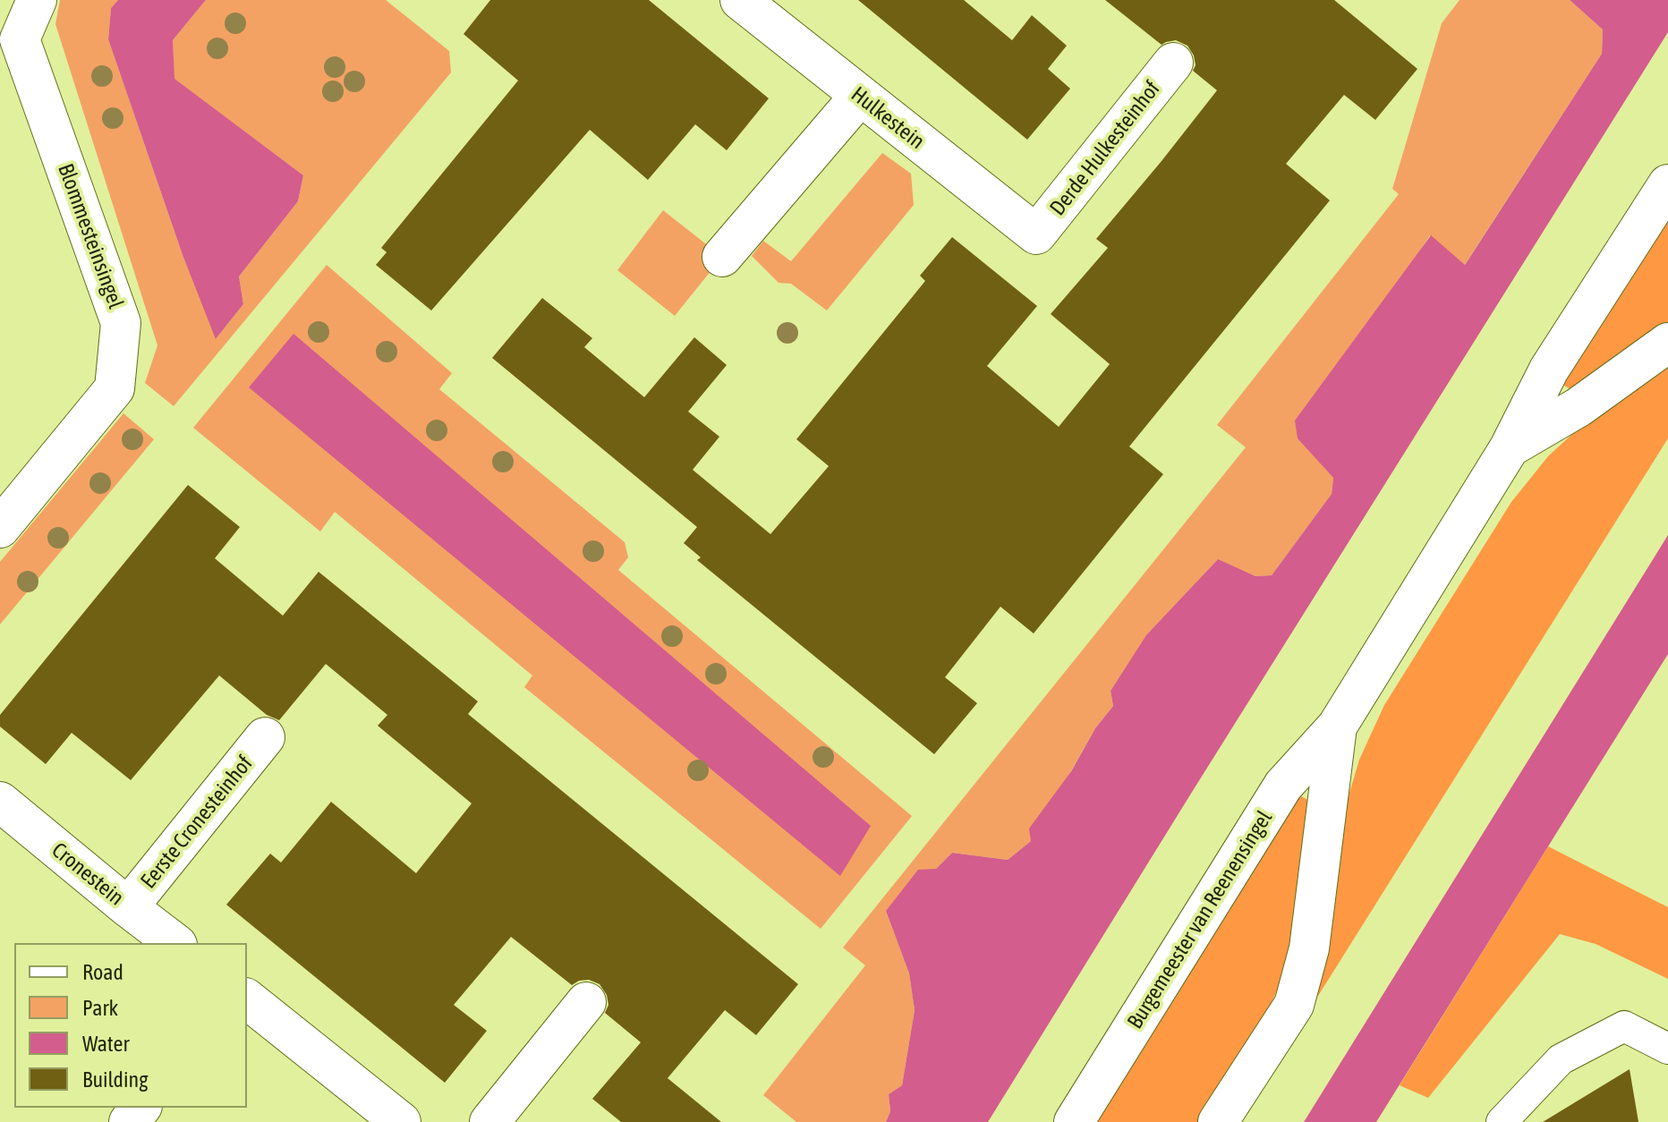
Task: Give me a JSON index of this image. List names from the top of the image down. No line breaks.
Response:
{"streets":{"street":["Hulkestein","Derde Hulkesteinhof","Blommesteinsingel","Eerste Cronesteinhof","Cronestein","Burgemeester van Reenensingel"]},"crossings":[["Hulkestein","Derde Hulkesteinhof"],["Eerste Cronesteinhof","Cronestein"]],"legend":["Road","Park","Water","Building"]}
